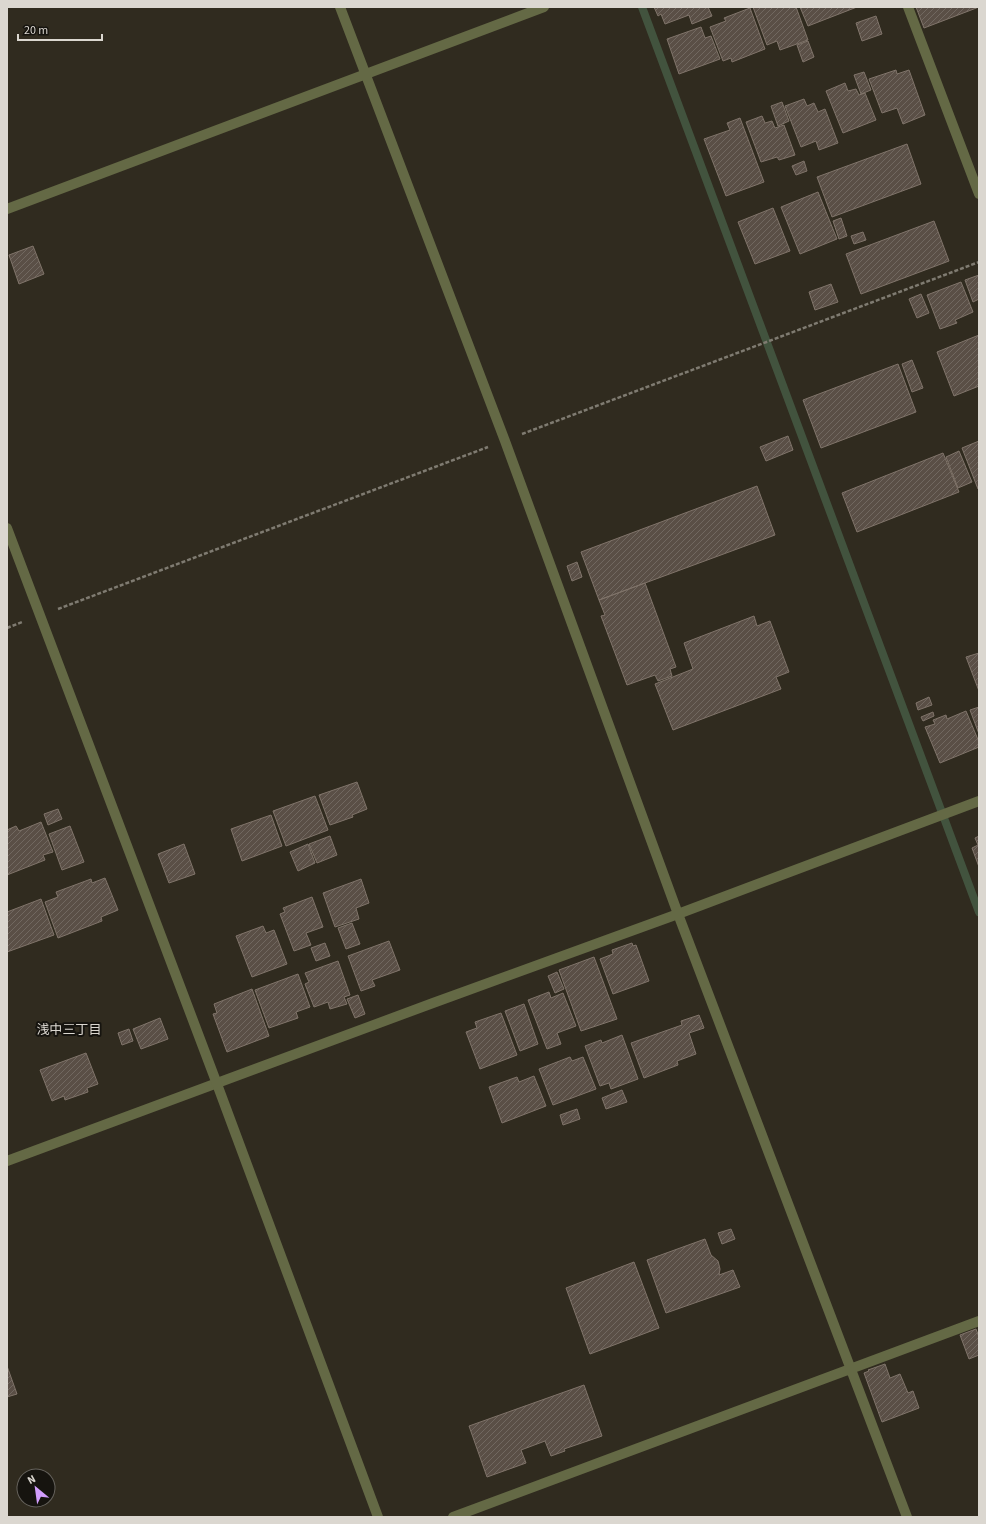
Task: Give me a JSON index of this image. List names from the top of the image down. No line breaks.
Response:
{"districts":["浅中三丁目"],"scale_bar":"20 m","north":"top left"}
